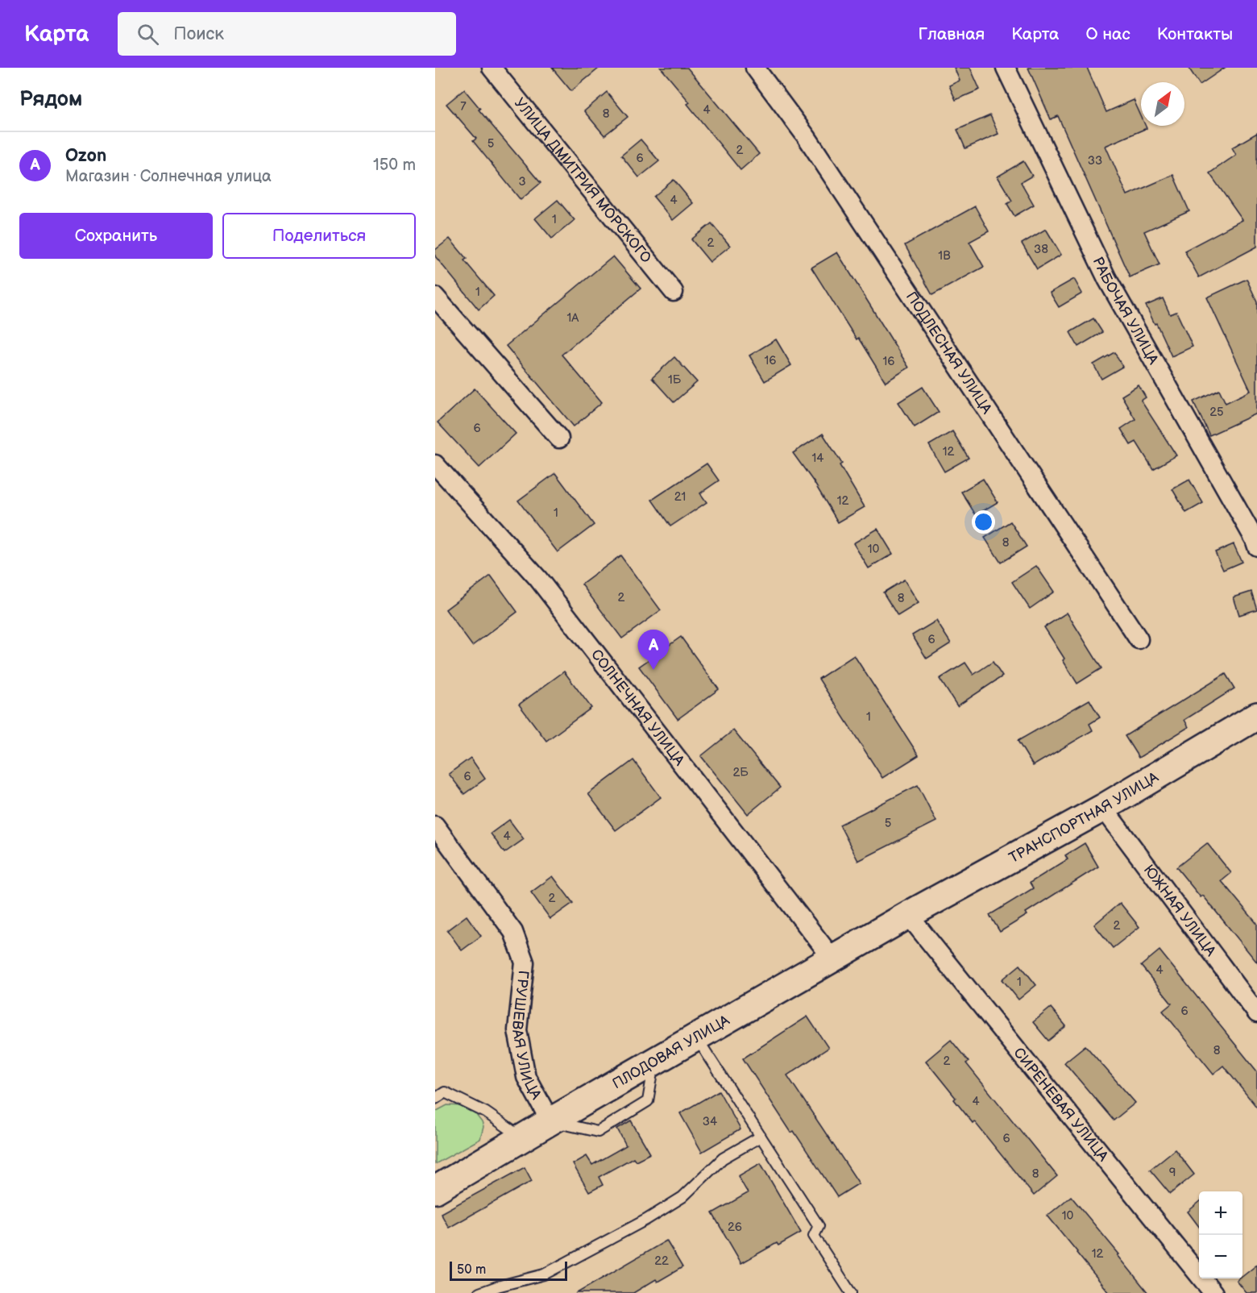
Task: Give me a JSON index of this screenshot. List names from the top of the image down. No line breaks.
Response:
{"streets":{"main road":["ТРАНСПОРТНАЯ УЛИЦА","ПЛОДОВАЯ УЛИЦА"],"street":["УЛИЦА ДМИТРИЯ МОРСКОГО","РАБОЧАЯ УЛИЦА","ПОДЛЕСНАЯ УЛИЦА","СОЛНЕЧНАЯ УЛИЦА","ЮЖНАЯ УЛИЦА","ГРУШЕВАЯ УЛИЦА","СИРЕНЕВАЯ УЛИЦА"]},"crossings":[["СОЛНЕЧНАЯ УЛИЦА","ПЛОДОВАЯ УЛИЦА"],["ТРАНСПОРТНАЯ УЛИЦА","ЮЖНАЯ УЛИЦА"],["ТРАНСПОРТНАЯ УЛИЦА","ПЛОДОВАЯ УЛИЦА"],["ТРАНСПОРТНАЯ УЛИЦА","СИРЕНЕВАЯ УЛИЦА"],["ГРУШЕВАЯ УЛИЦА","ПЛОДОВАЯ УЛИЦА"],["ПЛОДОВАЯ УЛИЦА","СИРЕНЕВАЯ УЛИЦА"]],"house_numbers":["7","4","8","5","2","6","33","3","4","1","2","38","1В","1","1А","16","16","1Б","25","6","12","14","21","12","1","8","10","2","8","6","1","2Б","6","5","4","2","2","4","1","6","8","2","4","34","6","9","8","10","26","12","22"],"scale_bar":"50 m","north":"top right","page":{"header":"Карта","search":"Поиск","nav":["Главная","Карта","О нас","Контакты"],"heading":"Рядом","list":[{"mark":"A","name":"Ozon","note":"Магазин · Солнечная улица","value":"150 m"}],"buttons":["Сохранить","Поделиться"],"pins":"A","map_buttons":["+","−"],"scale":"50 m"}}
